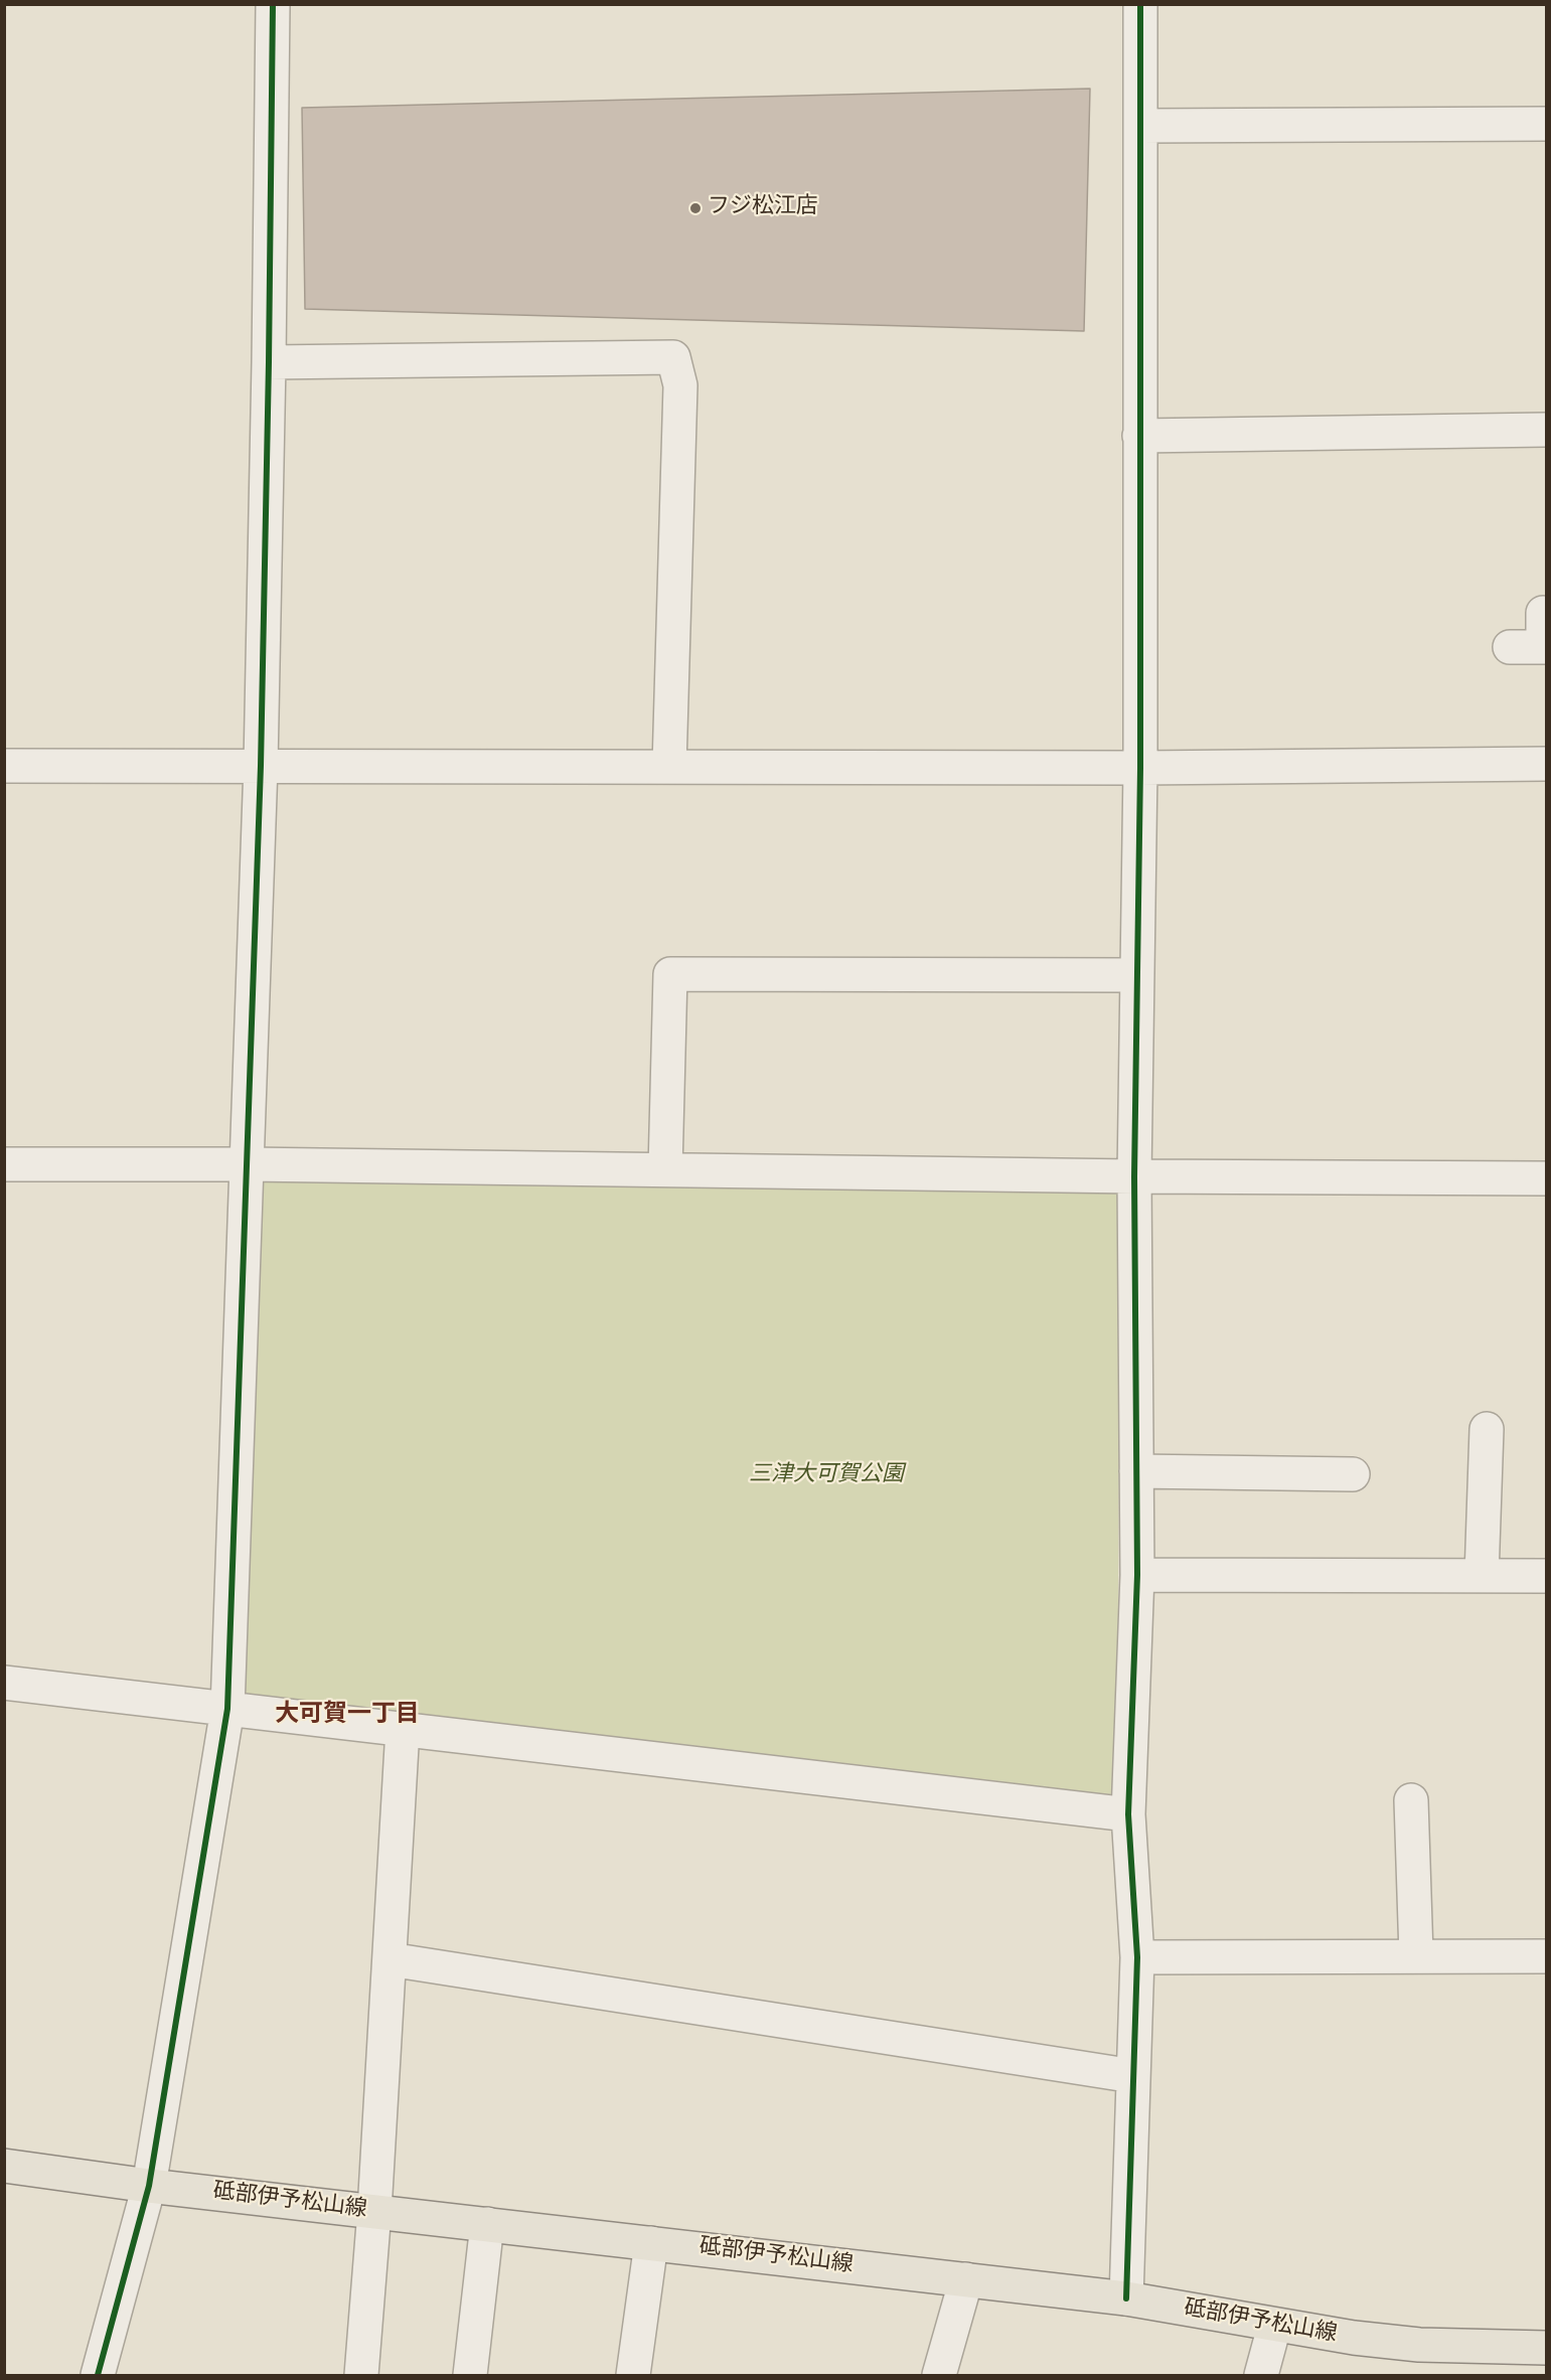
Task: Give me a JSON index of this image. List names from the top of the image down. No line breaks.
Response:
{"streets":{"main road":["砥部伊予松山線"]},"districts":["大可賀一丁目"],"parks":["三津大可賀公園"],"places":["フジ松江店"]}
